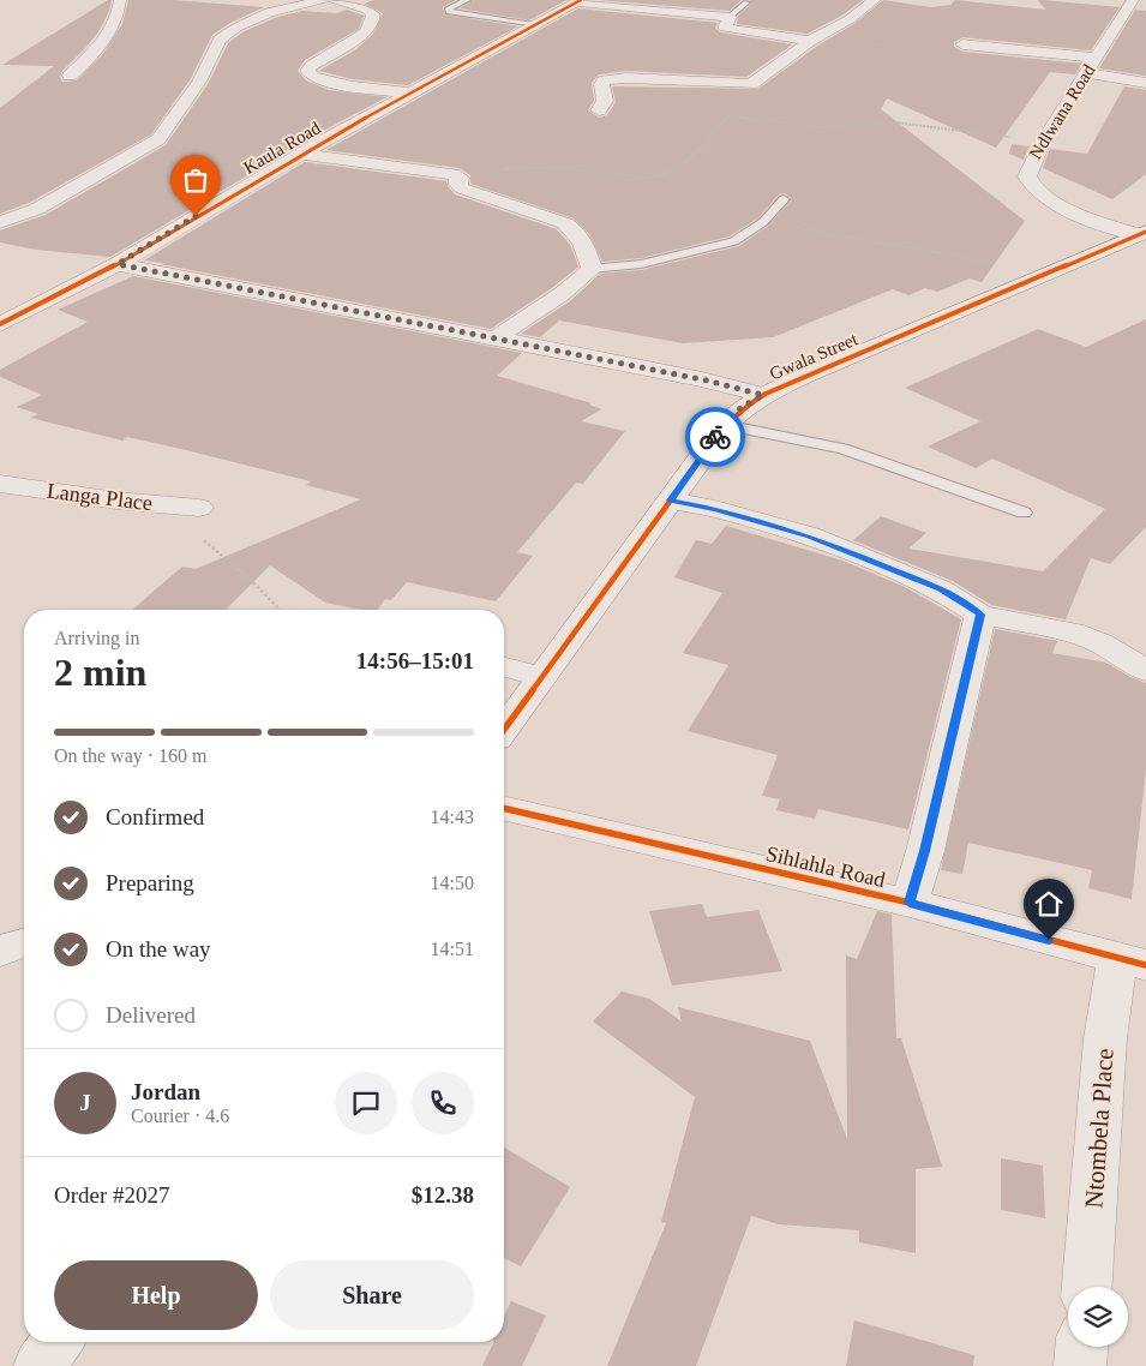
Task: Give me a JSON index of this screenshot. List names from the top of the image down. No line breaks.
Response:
{"streets":{"street":["Ndlwana Road","Kaula Road","Gwala Street","Langa Place","Sihlahla Road","Ntombela Place"]},"crossings":[["Ndlwana Road","Gwala Street"],["Sihlahla Road","Ntombela Place"]],"page":{"heading":["2 min","Arriving in","14:56–15:01"],"panel":["Jordan","Courier · 4.6","Order #2027","$12.38"],"bar":"On the way · 160 m","list":[["Confirmed","14:43"],["Preparing","14:50"],["On the way","14:51"],"Delivered"],"round":"J","buttons":["Help","Share"]}}
